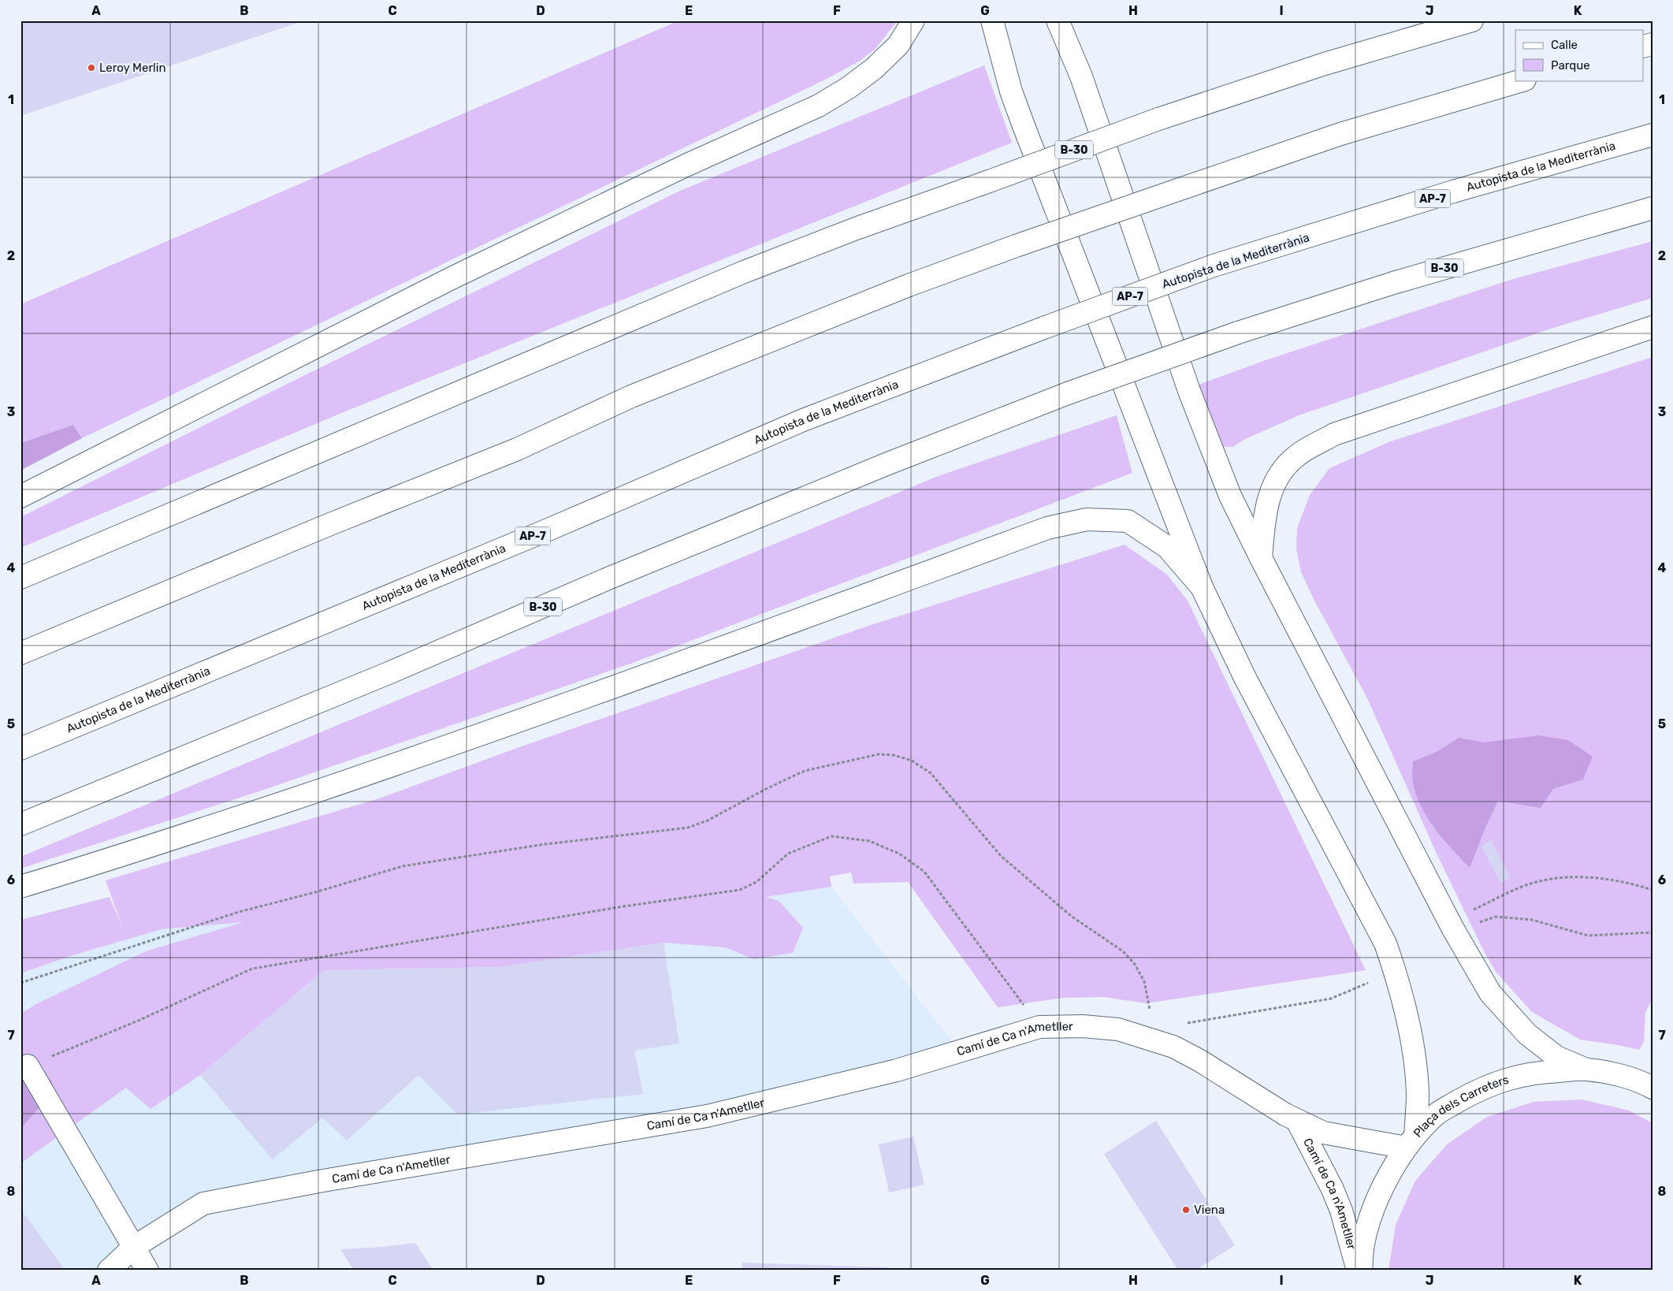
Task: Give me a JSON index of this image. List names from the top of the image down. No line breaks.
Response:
{"streets":{"main road":["B-30","Autopista de la Mediterrània","AP-7","Camí de Ca n'Ametller","Plaça dels Carreters"]},"crossings":[["Camí de Ca n'Ametller","Plaça dels Carreters"]],"places":["Leroy Merlin","Viena"],"legend":["Calle","Parque"],"grid":{"columns":["A","B","C","D","E","F","G","H","I","J","K"],"rows":["1","2","3","4","5","6","7","8"]}}
